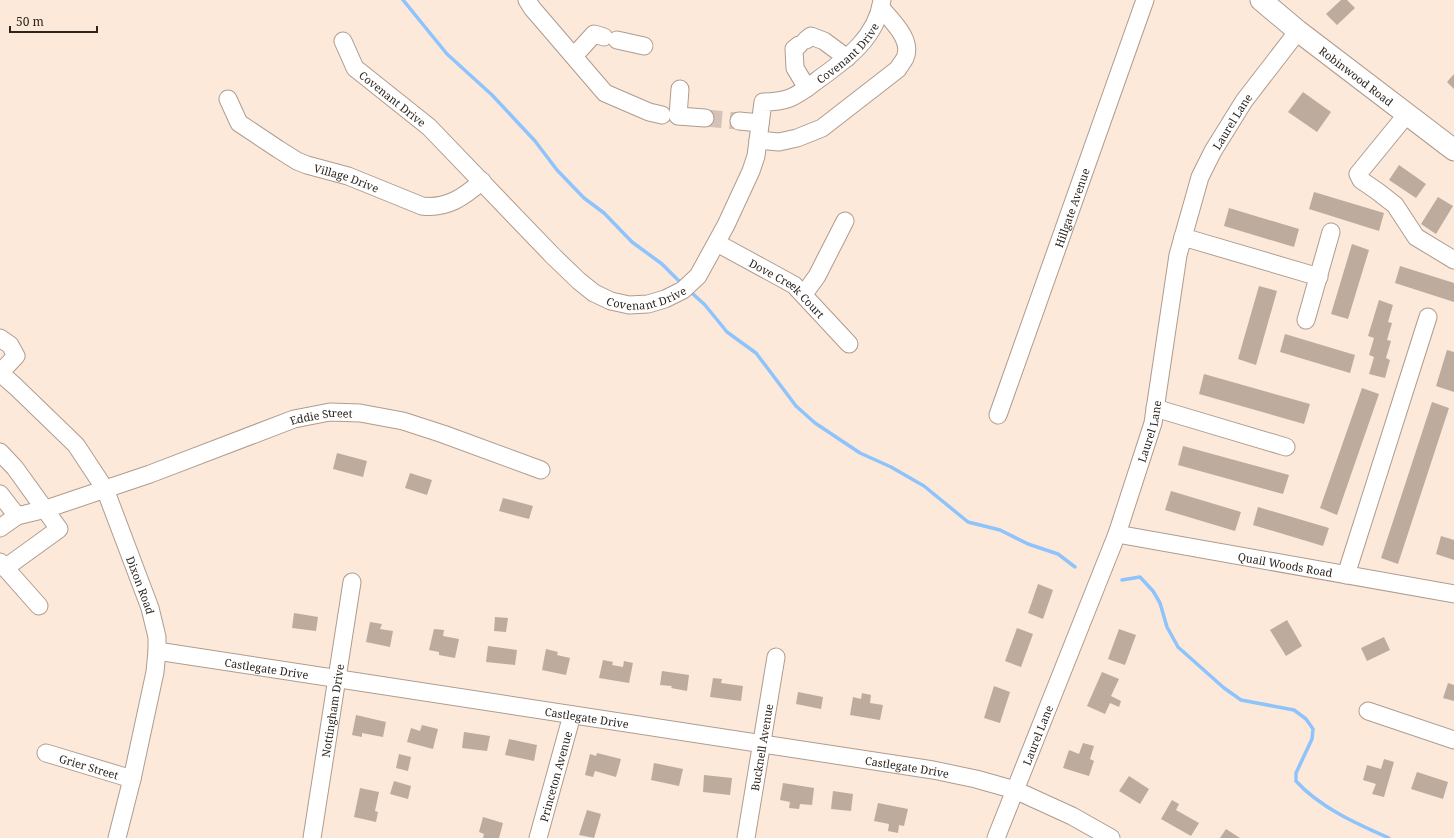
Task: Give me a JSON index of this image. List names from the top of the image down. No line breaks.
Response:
{"streets":{"main road":["Robinwood Road"],"street":["Covenant Drive","Laurel Lane","Village Drive","Hillgate Avenue","Dove Creek Court","Eddie Street","Quail Woods Road","Dixon Road","Castlegate Drive","Nottingham Drive","Bucknell Avenue","Grier Street","Princeton Avenue"]},"crossings":[["Covenant Drive","Village Drive"],["Covenant Drive","Dove Creek Court"],["Robinwood Road","Laurel Lane"],["Laurel Lane","Quail Woods Road"],["Laurel Lane","Castlegate Drive"],["Eddie Street","Dixon Road"],["Dixon Road","Castlegate Drive"],["Dixon Road","Grier Street"],["Castlegate Drive","Nottingham Drive"],["Castlegate Drive","Bucknell Avenue"],["Castlegate Drive","Princeton Avenue"]],"scale_bar":"50 m"}
